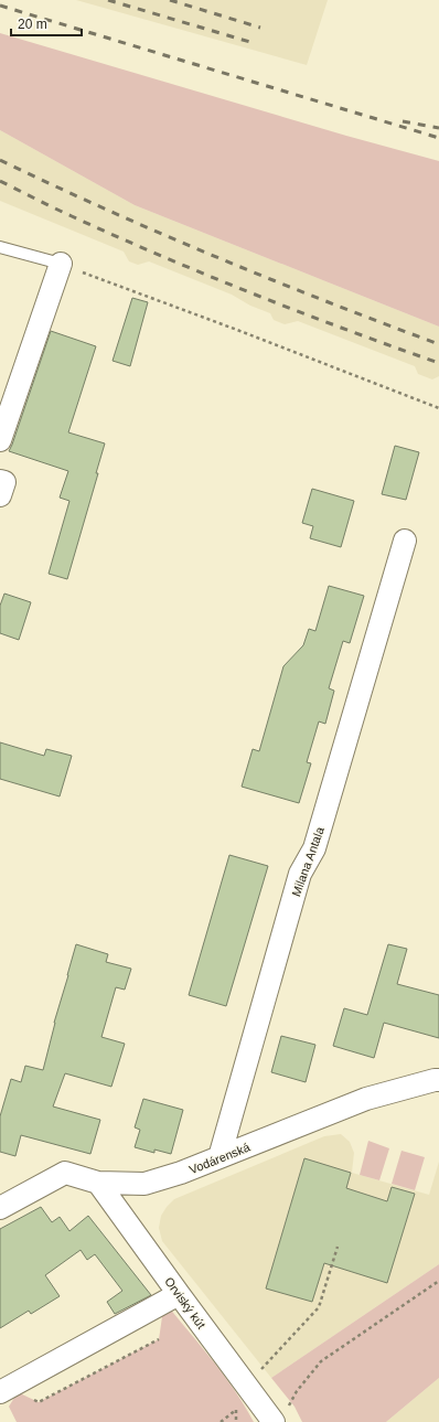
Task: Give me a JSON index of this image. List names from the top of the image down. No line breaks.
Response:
{"streets":{"street":["Milana Antala","Vodárenská","Orviský kút"]},"crossings":[["Milana Antala","Vodárenská"],["Vodárenská","Orviský kút"]],"scale_bar":"20 m"}
